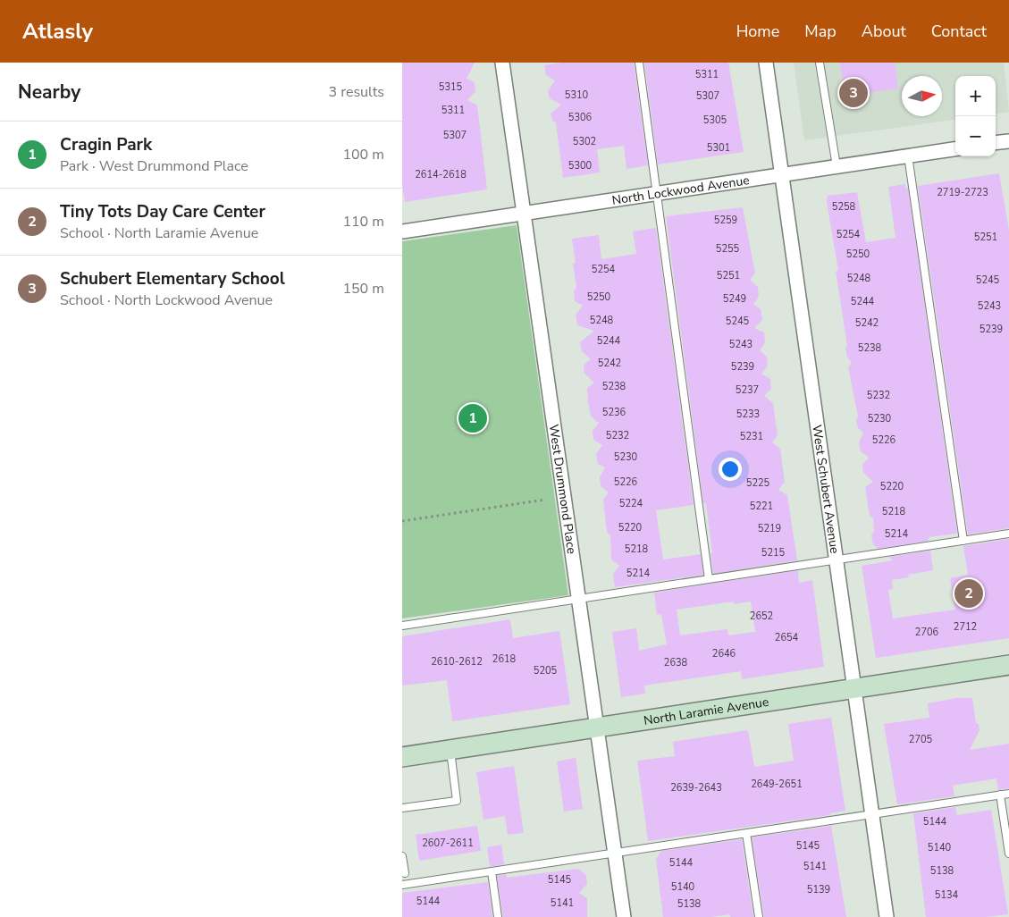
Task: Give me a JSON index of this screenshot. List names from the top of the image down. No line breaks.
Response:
{"streets":{"street":["North Lockwood Avenue","West Drummond Place","West Schubert Avenue","North Laramie Avenue"]},"crossings":[["North Lockwood Avenue","West Drummond Place"],["North Lockwood Avenue","West Schubert Avenue"],["West Drummond Place","North Laramie Avenue"],["West Schubert Avenue","North Laramie Avenue"]],"house_numbers":["5311","5315","5310","5307","5311","5306","5305","5307","5302","5301","5300","2614-2618","2719-2723","5258","5259","5254","5251","5255","5250","5254","5251","5248","5245","5250","5249","5244","5243","5248","5245","5242","5239","5244","5243","5238","5242","5239","5238","5237","5232","5236","5233","5230","5232","5231","5226","5230","5226","5225","5220","5224","5221","5218","5220","5219","5214","5218","5215","5214","2652","2712","2706","2654","2646","2618","2610-2612","2638","5205","2705","2649-2651","2639-2643","5144","2607-2611","5145","5140","5144","5141","5138","5145","5140","5139","5134","5144","5141","5138"],"north":"right","page":{"header":"Atlasly","nav":["Home","Map","About","Contact"],"heading":["Nearby","3 results"],"map_buttons":["+","−"],"pins":["3","1","2"],"list":[{"mark":"1","name":"Cragin Park","note":"Park · West Drummond Place","value":"100 m"},{"mark":"2","name":"Tiny Tots Day Care Center","note":"School · North Laramie Avenue","value":"110 m"},{"mark":"3","name":"Schubert Elementary School","note":"School · North Lockwood Avenue","value":"150 m"}]}}
